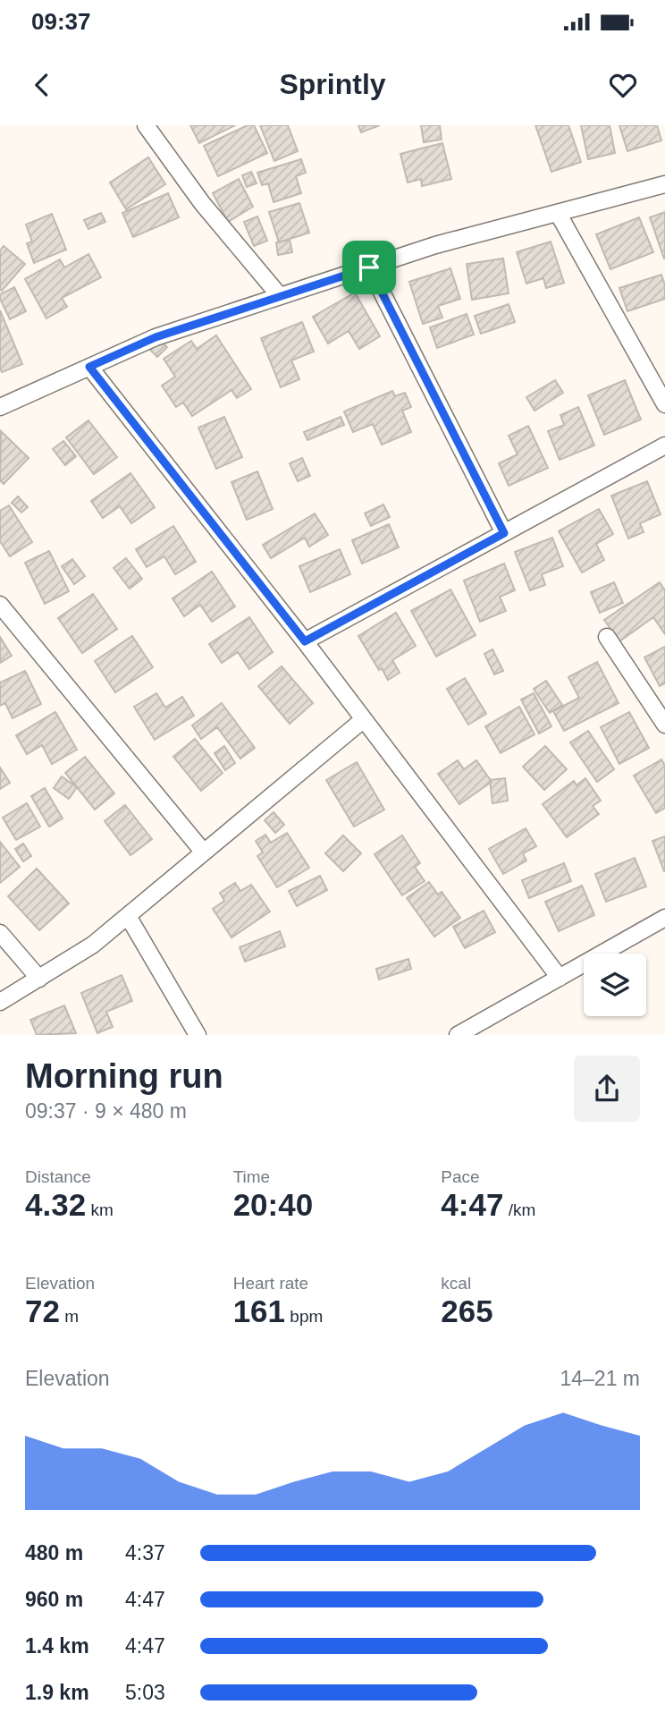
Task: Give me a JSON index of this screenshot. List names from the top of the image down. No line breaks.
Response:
{"page":{"status":"09:37","header":"Sprintly","heading":["Morning run","09:37 · 9 × 480 m"],"stats":[["Distance","4.32 km"],["Time","20:40"],["Pace","4:47 /km"],["Elevation","72 m"],["Heart rate","161 bpm"],["kcal","265"]],"chart":["Elevation","14–21 m"],"list":[{"name":"480 m","note":"4:37"},{"name":"960 m","note":"4:47"},{"name":"1.4 km","note":"4:47"},{"name":"1.9 km","note":"5:03"}]}}
